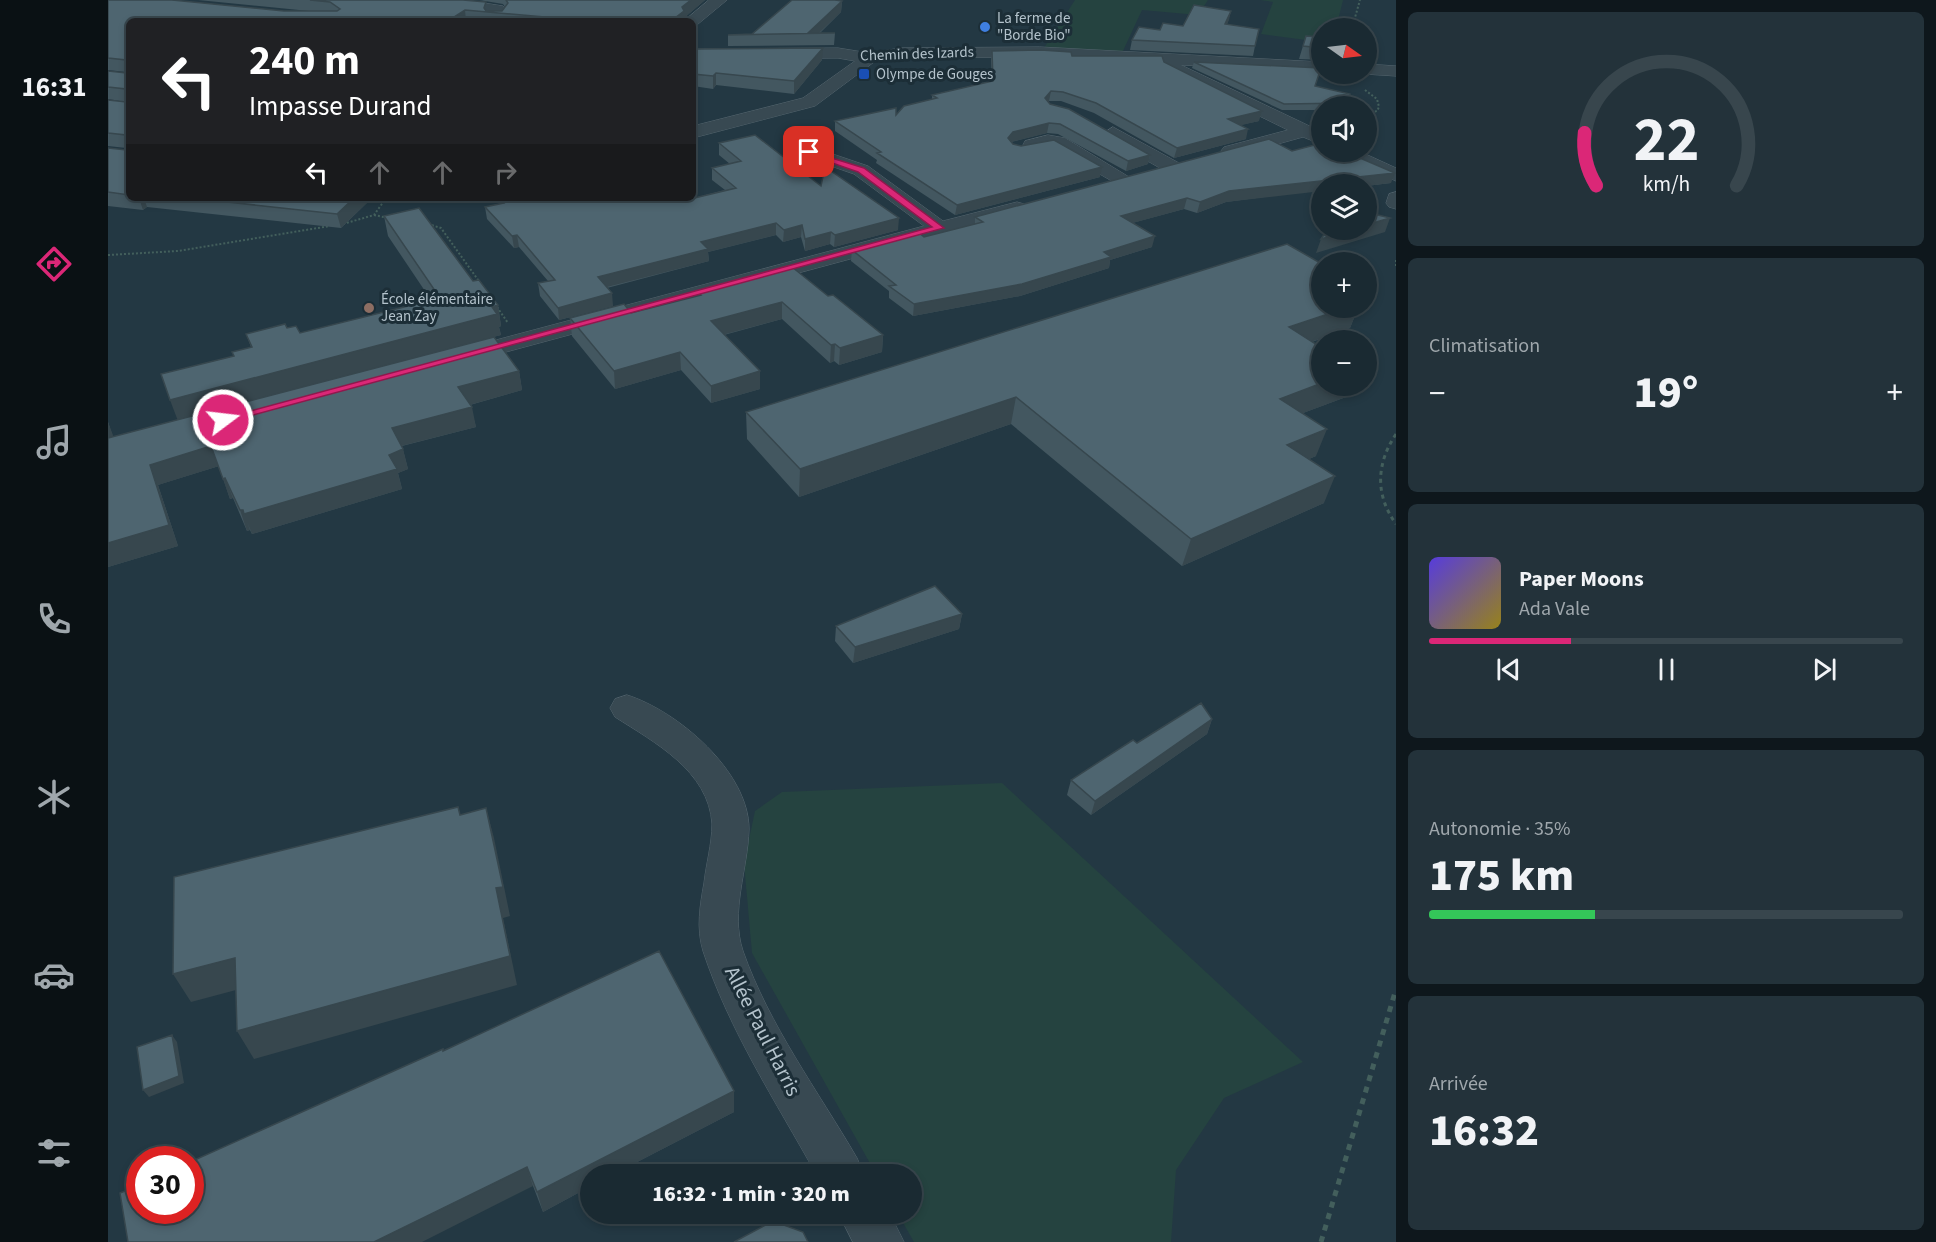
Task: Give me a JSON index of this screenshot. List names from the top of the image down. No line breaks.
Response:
{"streets":{"street":["Chemin des Izards","Allée Paul Harris"]},"places":{"other":["La ferme de \"Borde Bio\"","École élémentaire Jean Zay"],"transit":["Olympe de Gouges"]},"north":"right","page":{"tabs":"16:31","map_buttons":["+","−"],"turn":["240 m","Impasse Durand"],"tile":["Climatisation",["Autonomie · 35%","175 km"],["Arrivée","16:32"]],"heat":["−","19°","+"],"song":["Paper Moons","Ada Vale"],"limit":"30","trip":"16:32 · 1 min · 320 m","gauge":["22","km/h"]}}
